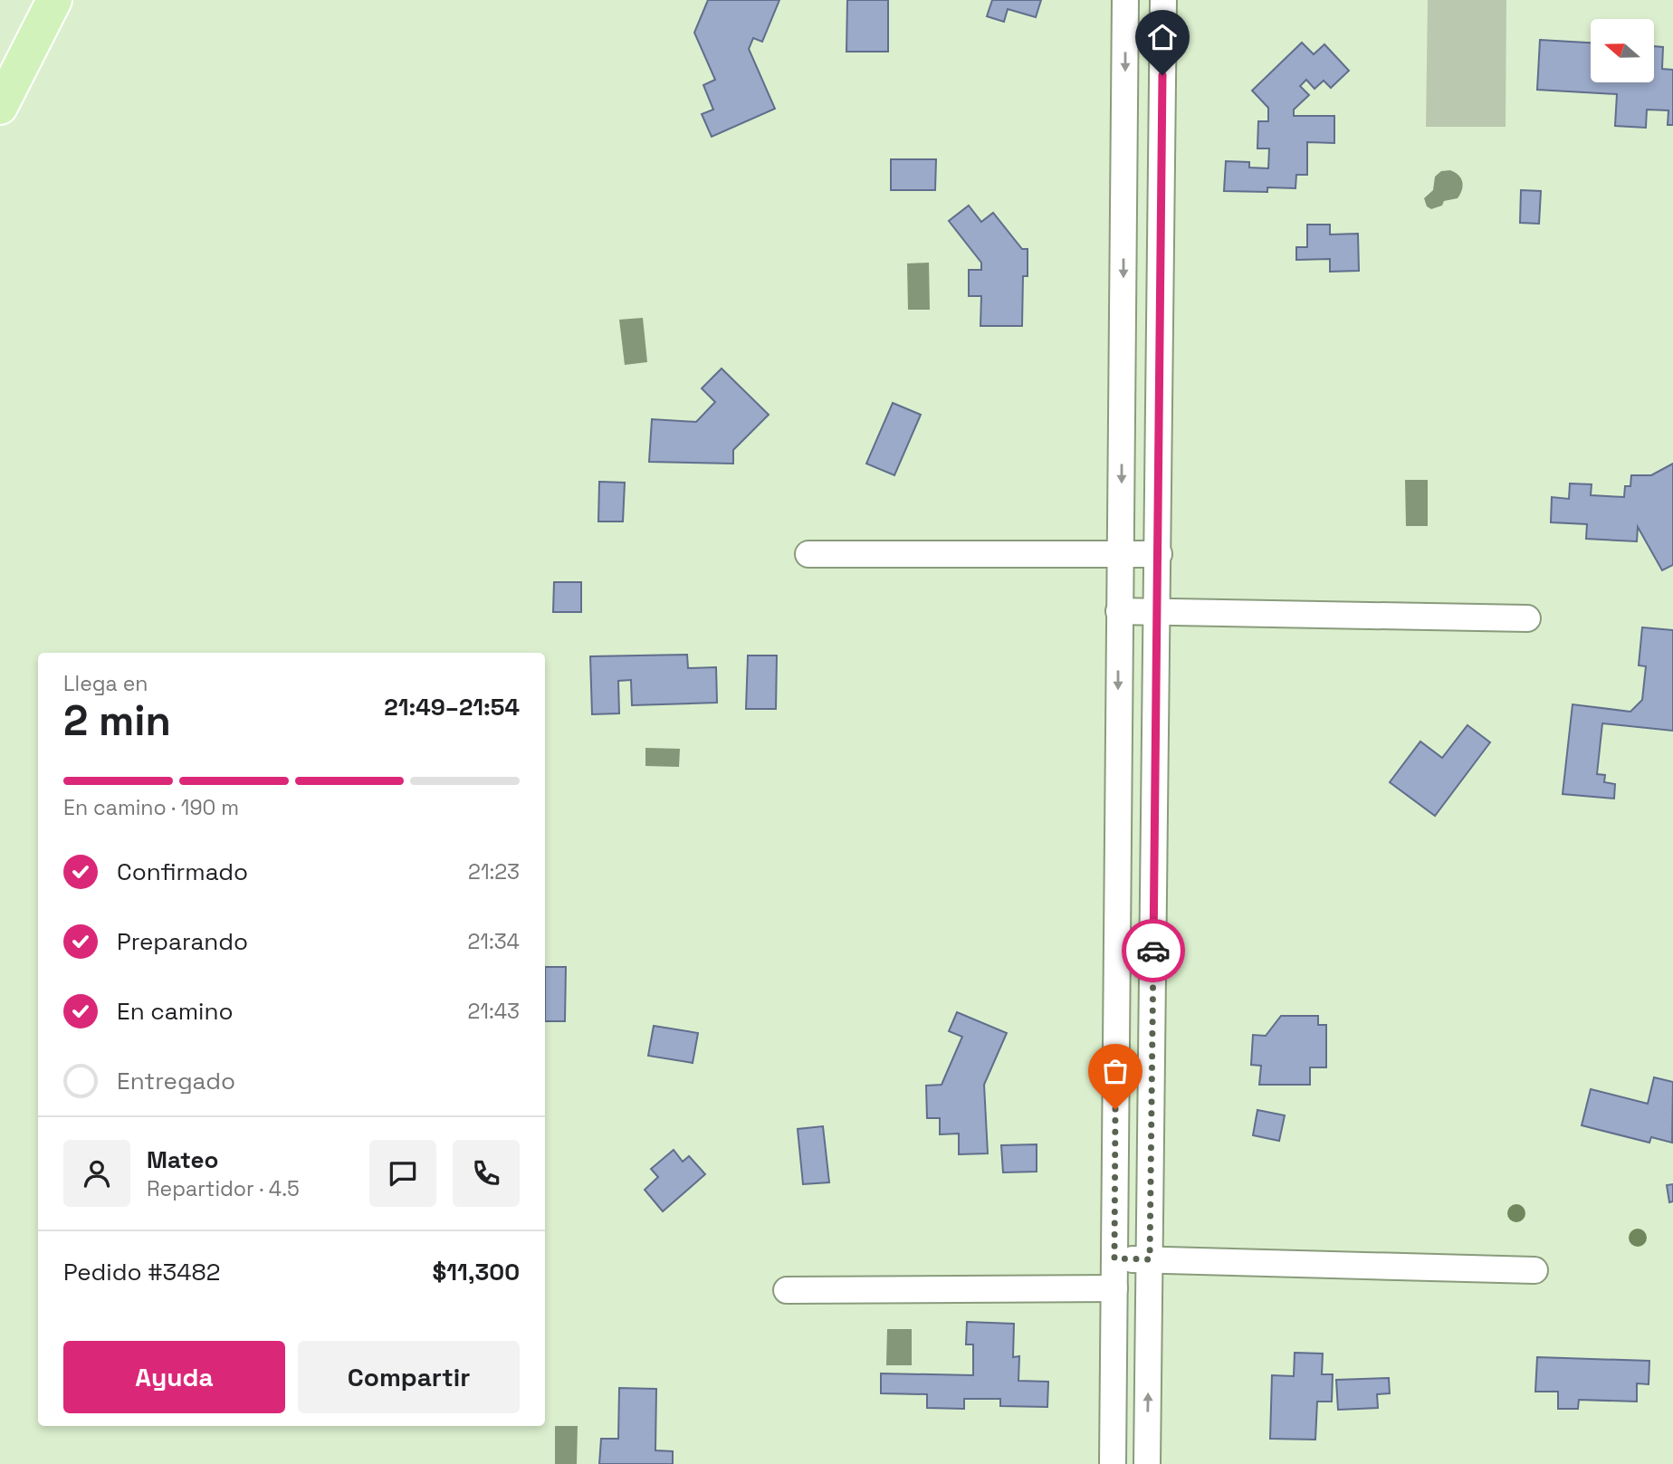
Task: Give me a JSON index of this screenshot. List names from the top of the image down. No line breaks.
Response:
{"north":"left","page":{"heading":["2 min","Llega en","21:49–21:54"],"panel":["Mateo","Repartidor · 4.5","Pedido #3482","$11,300"],"bar":"En camino · 190 m","list":[["Confirmado","21:23"],["Preparando","21:34"],["En camino","21:43"],"Entregado"],"buttons":["Ayuda","Compartir"]}}
